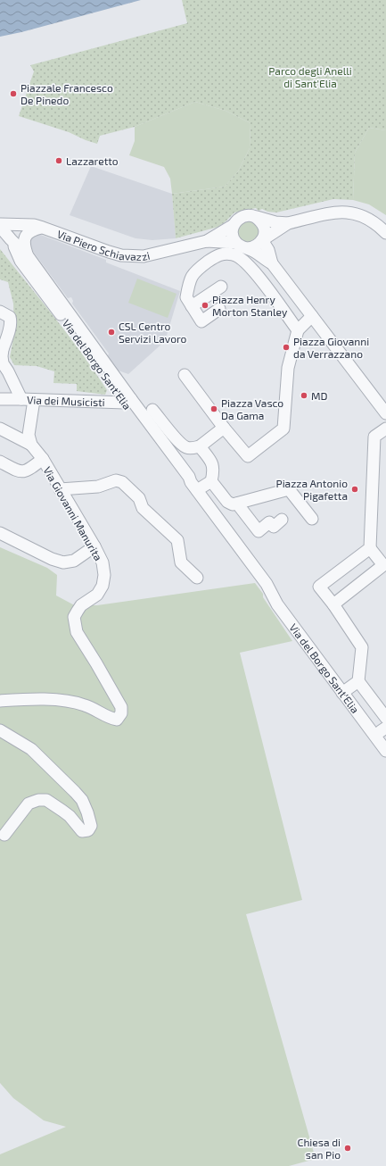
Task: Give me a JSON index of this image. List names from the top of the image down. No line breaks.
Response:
{"streets":{"street":["Via Piero Schiavazzi","Via del Borgo Sant'Elia","Via dei Musicisti","Via Giovanni Manurita"]},"crossings":[["Via Piero Schiavazzi","Via del Borgo Sant'Elia"],["Via del Borgo Sant'Elia","Via dei Musicisti"]],"parks":["Parco degli Anelli di Sant'Elia"],"places":["Piazzale Francesco De Pinedo","Lazzaretto","Piazza Henry Morton Stanley","CSL Centro Servizi Lavoro","Piazza Giovanni da Verrazzano","MD","Piazza Vasco Da Gama","Piazza Antonio Pigafetta","Chiesa di san Pio"]}
